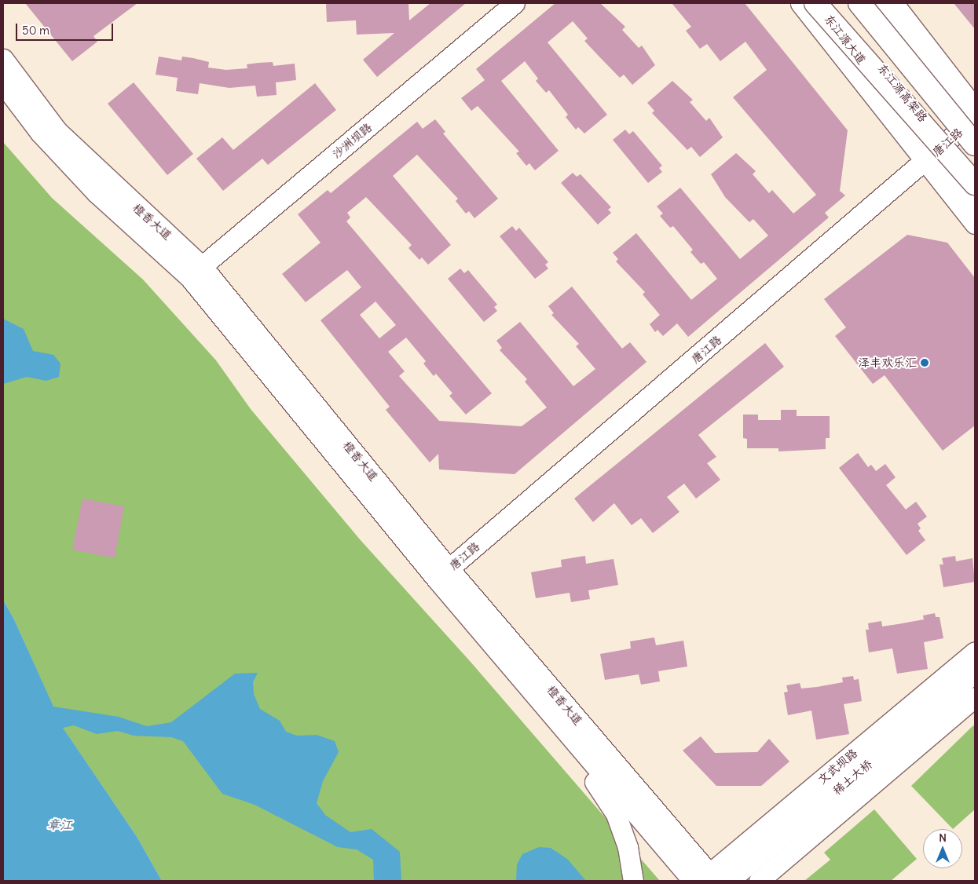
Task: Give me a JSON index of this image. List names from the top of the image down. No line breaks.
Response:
{"streets":{"main road":["东江源大道","东江源高架路","沙洲坝路","唐江路","橙香大道","文武坝路","稀土大桥"]},"crossings":[["东江源大道","唐江路"],["沙洲坝路","橙香大道"],["唐江路","橙香大道"],["橙香大道","文武坝路"]],"water":["章江"],"places":["泽丰欢乐汇"],"scale_bar":"50 m","north":"top"}
